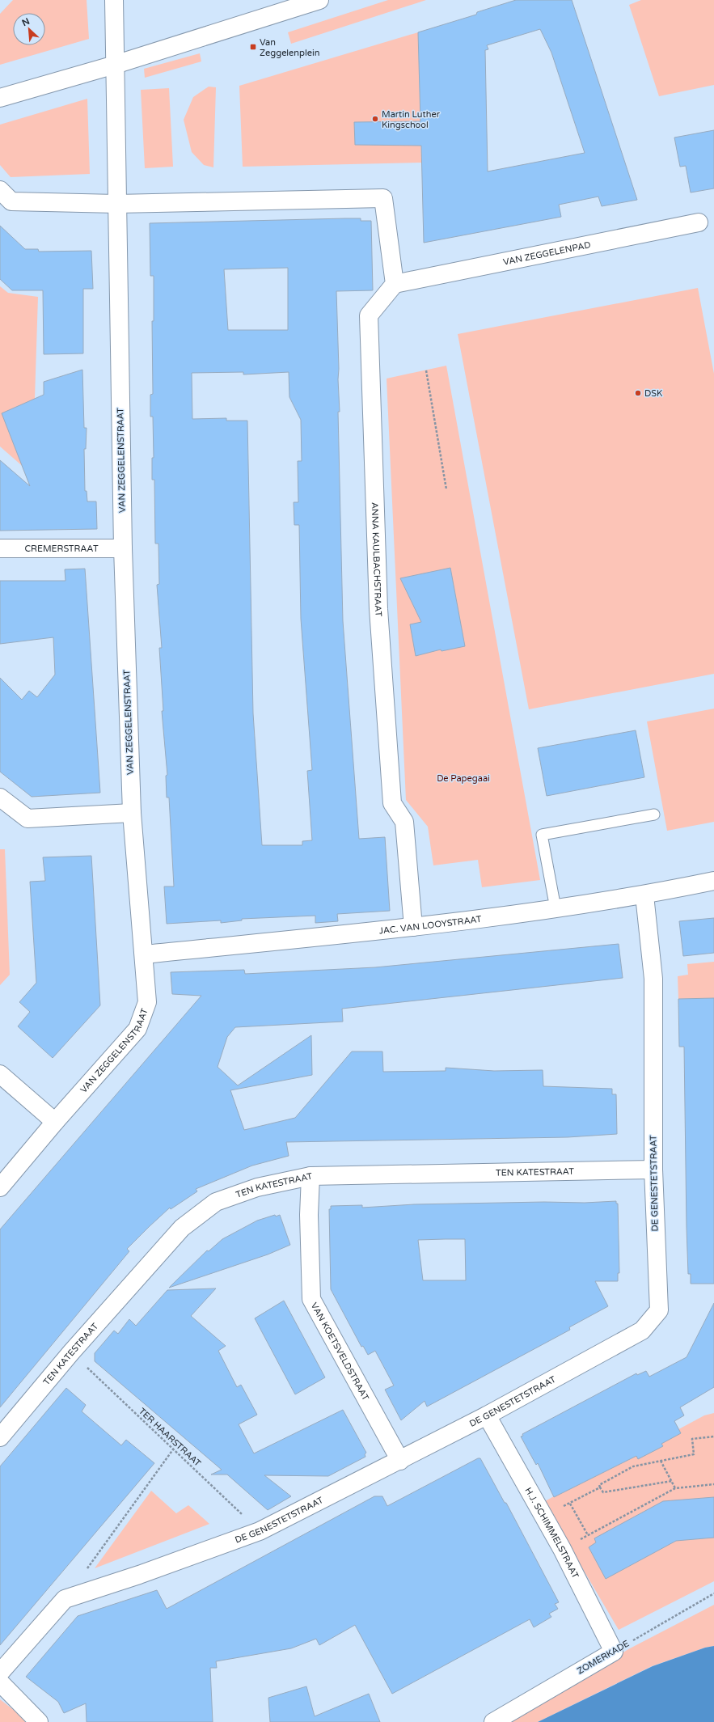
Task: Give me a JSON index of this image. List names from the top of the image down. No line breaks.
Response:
{"streets":{"street":["VAN ZEGGELENPAD","VAN ZEGGELENSTRAAT","CREMERSTRAAT","ANNA KAULBACHSTRAAT","JAC. VAN LOOYSTRAAT","TEN KATESTRAAT","DE GENESTETSTRAAT","VAN KOETSVELDSTRAAT","H.J. SCHIMMELSTRAAT","ZOMERKADE"],"path":["TER HAARSTRAAT"]},"crossings":[["VAN ZEGGELENPAD","ANNA KAULBACHSTRAAT"],["VAN ZEGGELENSTRAAT","CREMERSTRAAT"],["VAN ZEGGELENSTRAAT","JAC. VAN LOOYSTRAAT"],["ANNA KAULBACHSTRAAT","JAC. VAN LOOYSTRAAT"],["JAC. VAN LOOYSTRAAT","DE GENESTETSTRAAT"],["TEN KATESTRAAT","DE GENESTETSTRAAT"],["TEN KATESTRAAT","VAN KOETSVELDSTRAAT"],["TEN KATESTRAAT","TER HAARSTRAAT"],["DE GENESTETSTRAAT","VAN KOETSVELDSTRAAT"],["DE GENESTETSTRAAT","TER HAARSTRAAT"],["DE GENESTETSTRAAT","H.J. SCHIMMELSTRAAT"],["H.J. SCHIMMELSTRAAT","ZOMERKADE"]],"parks":["De Papegaai"],"places":{"transit":["Van Zeggelenplein"],"other":["Martin Luther Kingschool","DSK"]},"north":"top left"}
